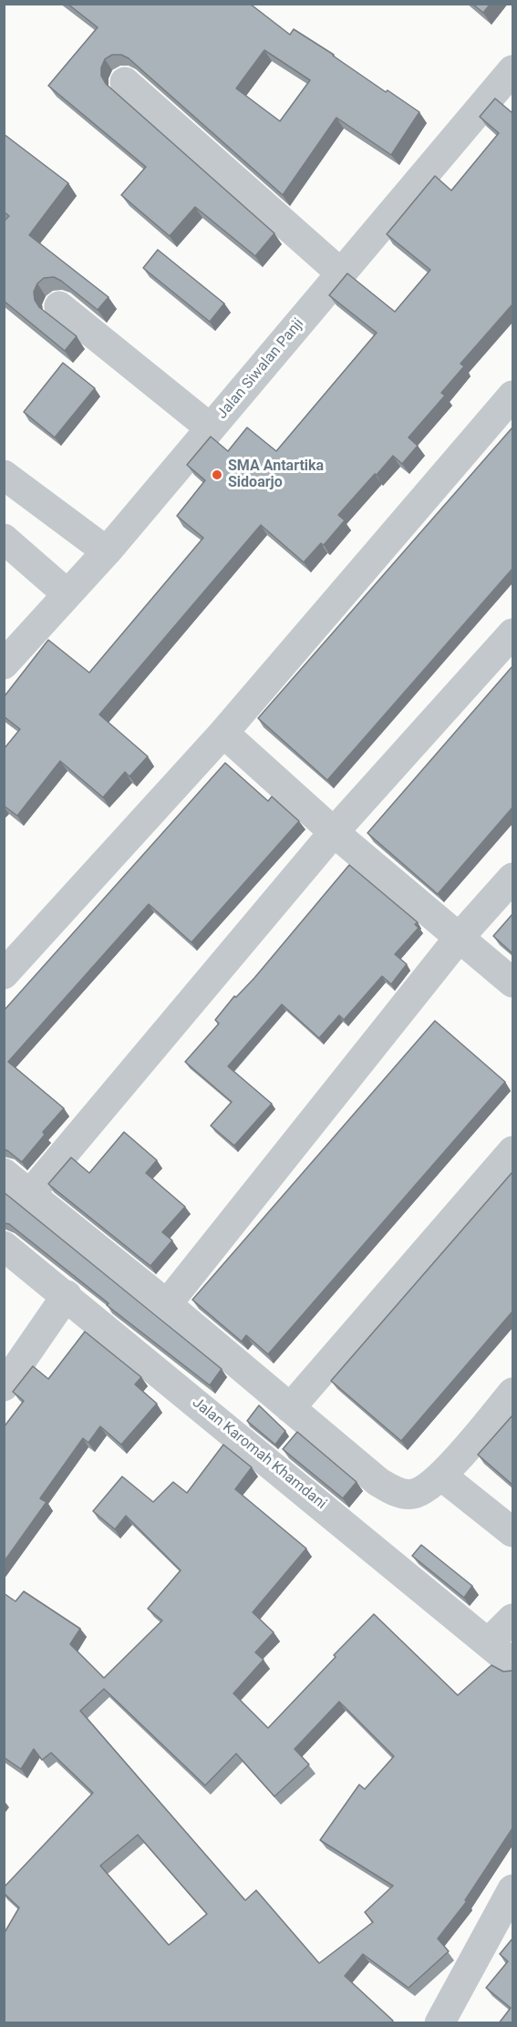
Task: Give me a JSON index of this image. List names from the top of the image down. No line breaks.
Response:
{"streets":{"street":["Jalan Siwalan Panji","Jalan Karomah Khamdani"]},"places":["SMA Antartika Sidoarjo"]}
